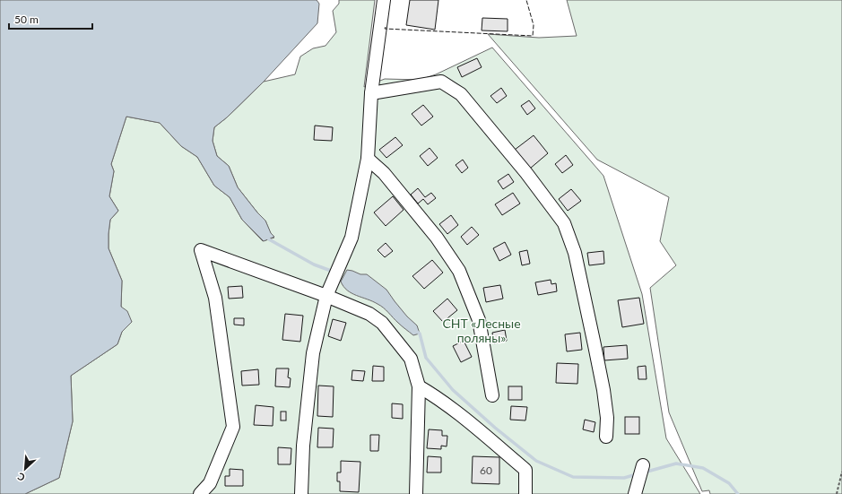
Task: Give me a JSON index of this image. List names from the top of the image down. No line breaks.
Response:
{"parks":["СНТ «Лесные поляны»"],"house_numbers":["60"],"scale_bar":"50 m","north":"bottom left"}
